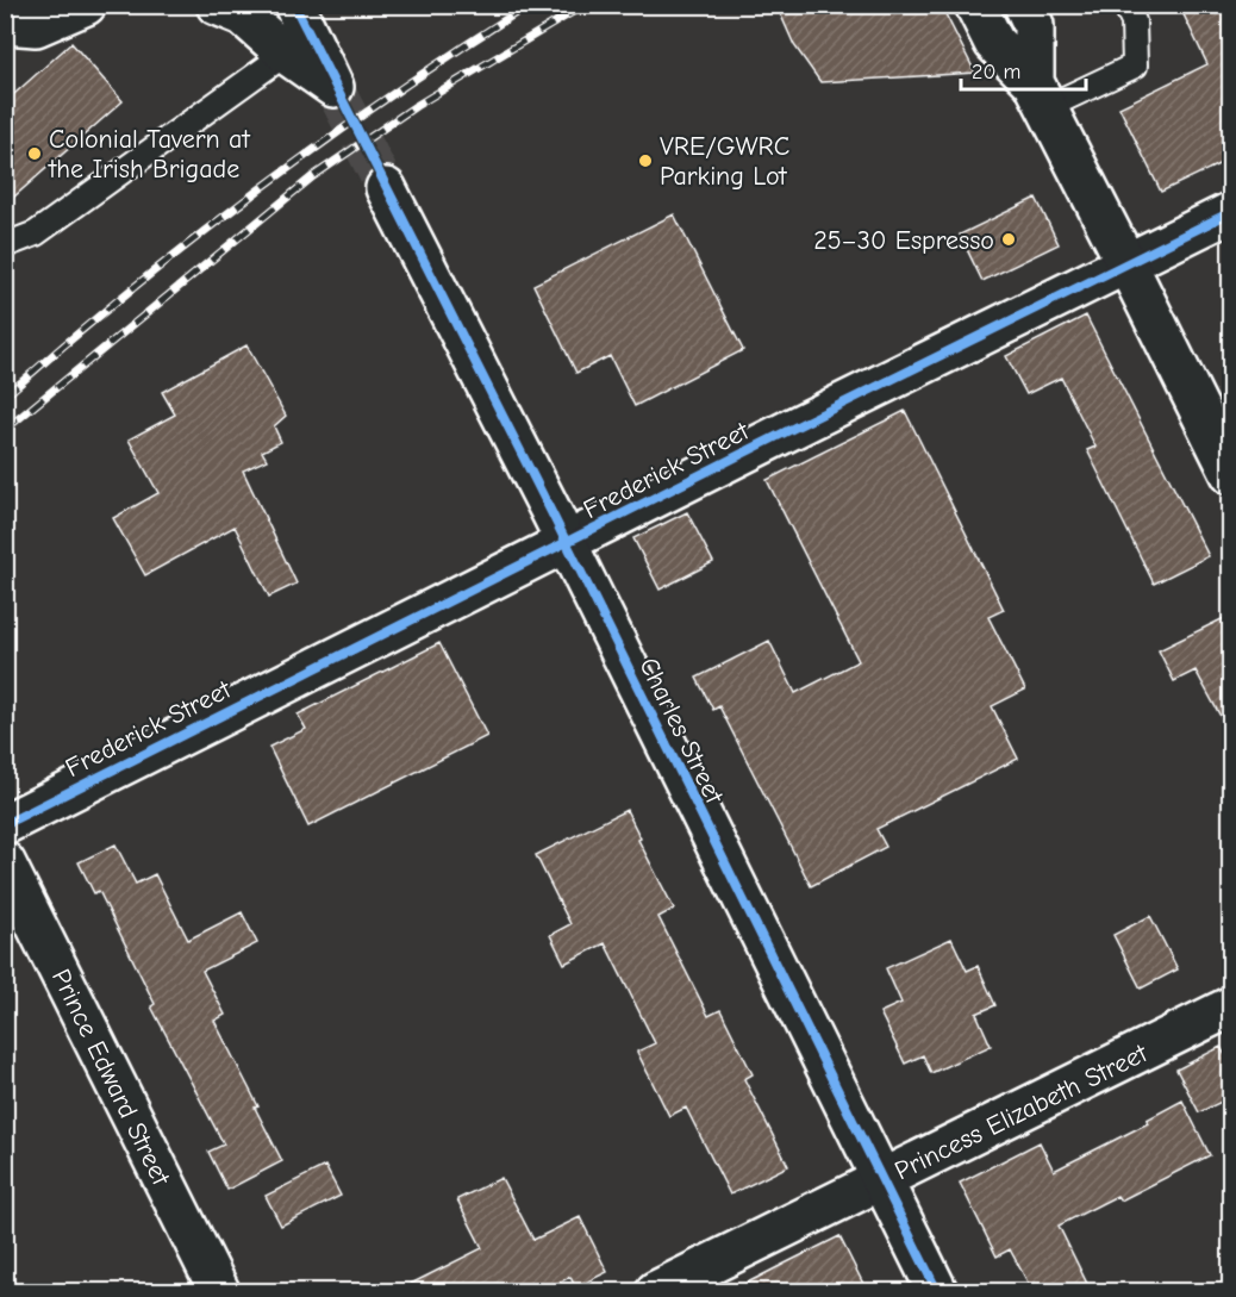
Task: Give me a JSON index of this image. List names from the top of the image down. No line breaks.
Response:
{"streets":{"street":["Frederick Street","Charles Street","Prince Edward Street","Princess Elizabeth Street"]},"crossings":[["Frederick Street","Charles Street"],["Charles Street","Princess Elizabeth Street"]],"places":["Colonial Tavern at the Irish Brigade","VRE/GWRC Parking Lot","25–30 Espresso"],"scale_bar":"20 m"}
